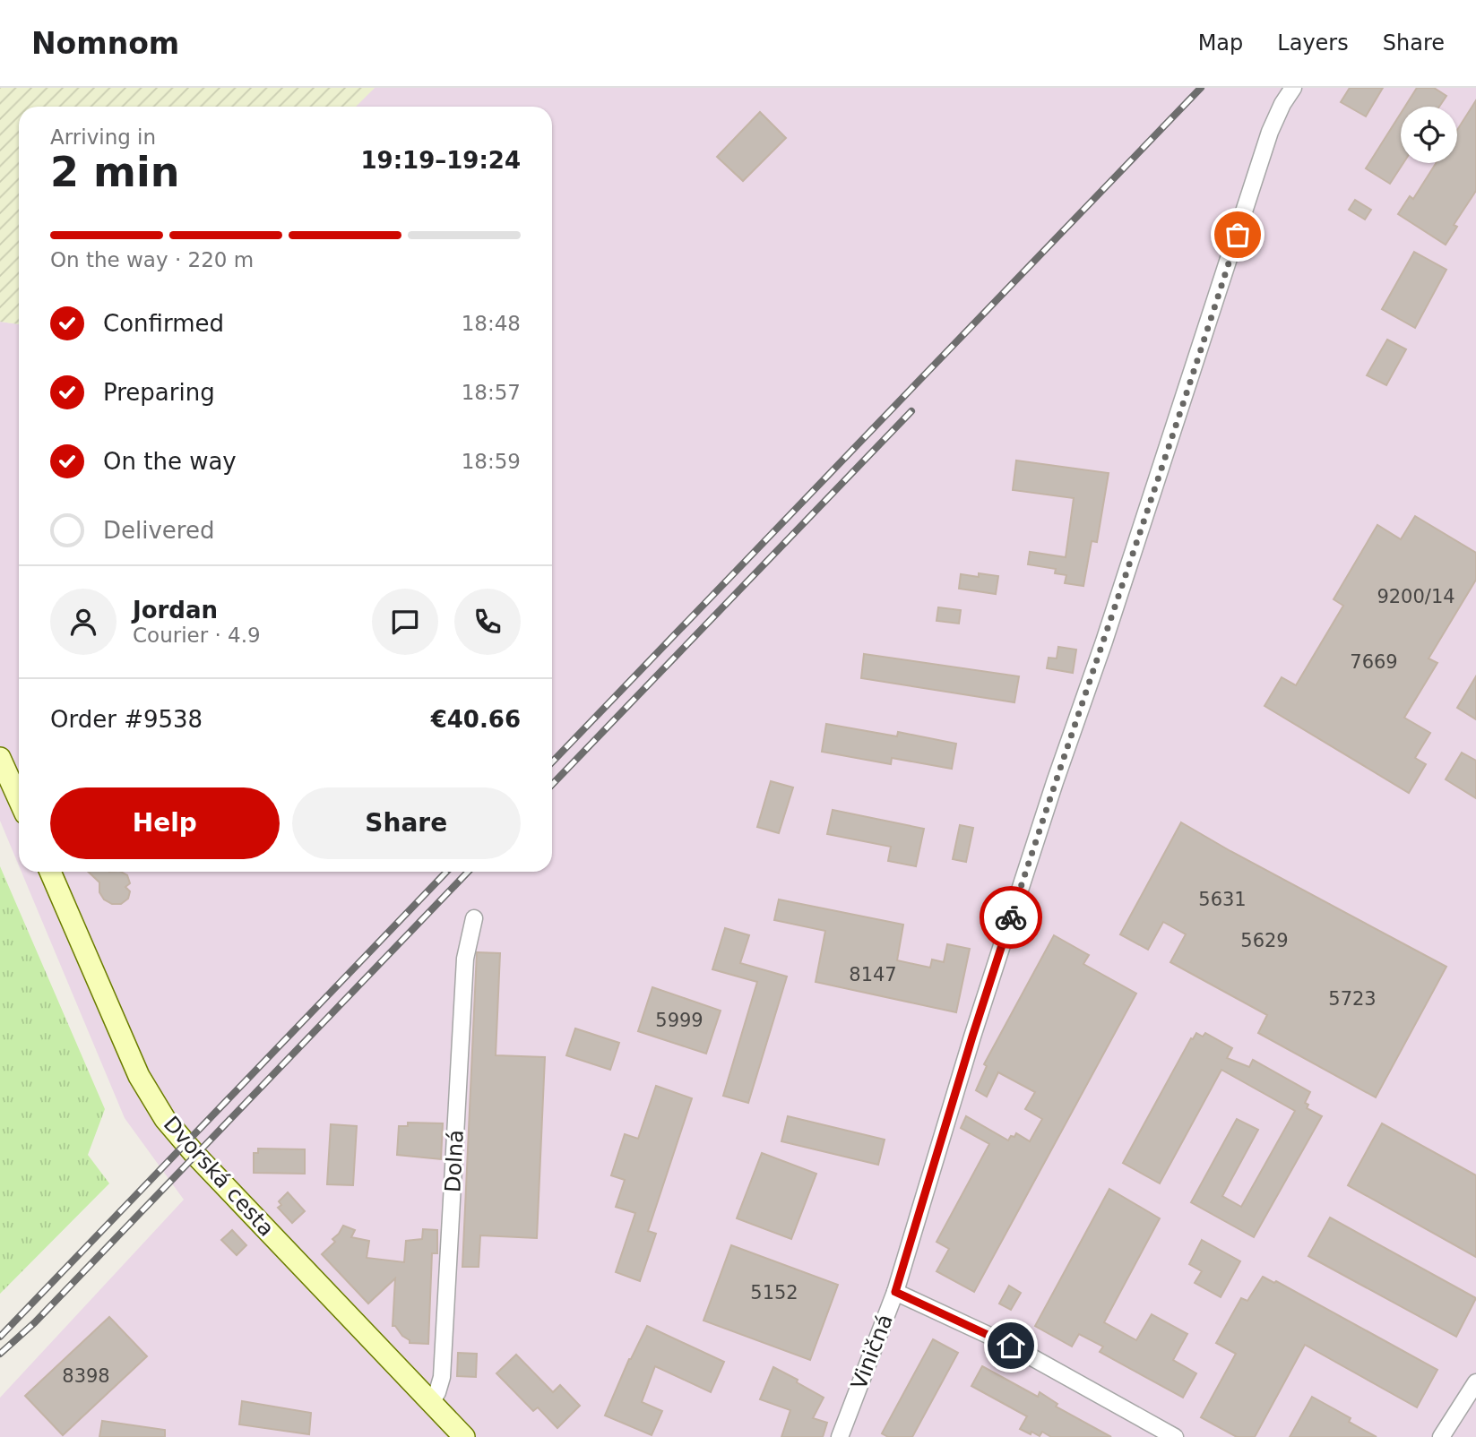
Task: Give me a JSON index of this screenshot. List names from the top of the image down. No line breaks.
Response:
{"streets":{"street":["Dolná","Dvorská cesta","Viničná"]},"crossings":[["Dolná","Dvorská cesta"]],"house_numbers":["9200/14","7669","5631","5629","8147","5723","5999","5152","8398"],"page":{"header":"Nomnom","nav":["Map","Layers","Share"],"heading":["2 min","Arriving in","19:19–19:24"],"panel":["Jordan","Courier · 4.9","Order #9538","€40.66"],"bar":"On the way · 220 m","list":[["Confirmed","18:48"],["Preparing","18:57"],["On the way","18:59"],"Delivered"],"buttons":["Help","Share"]}}
